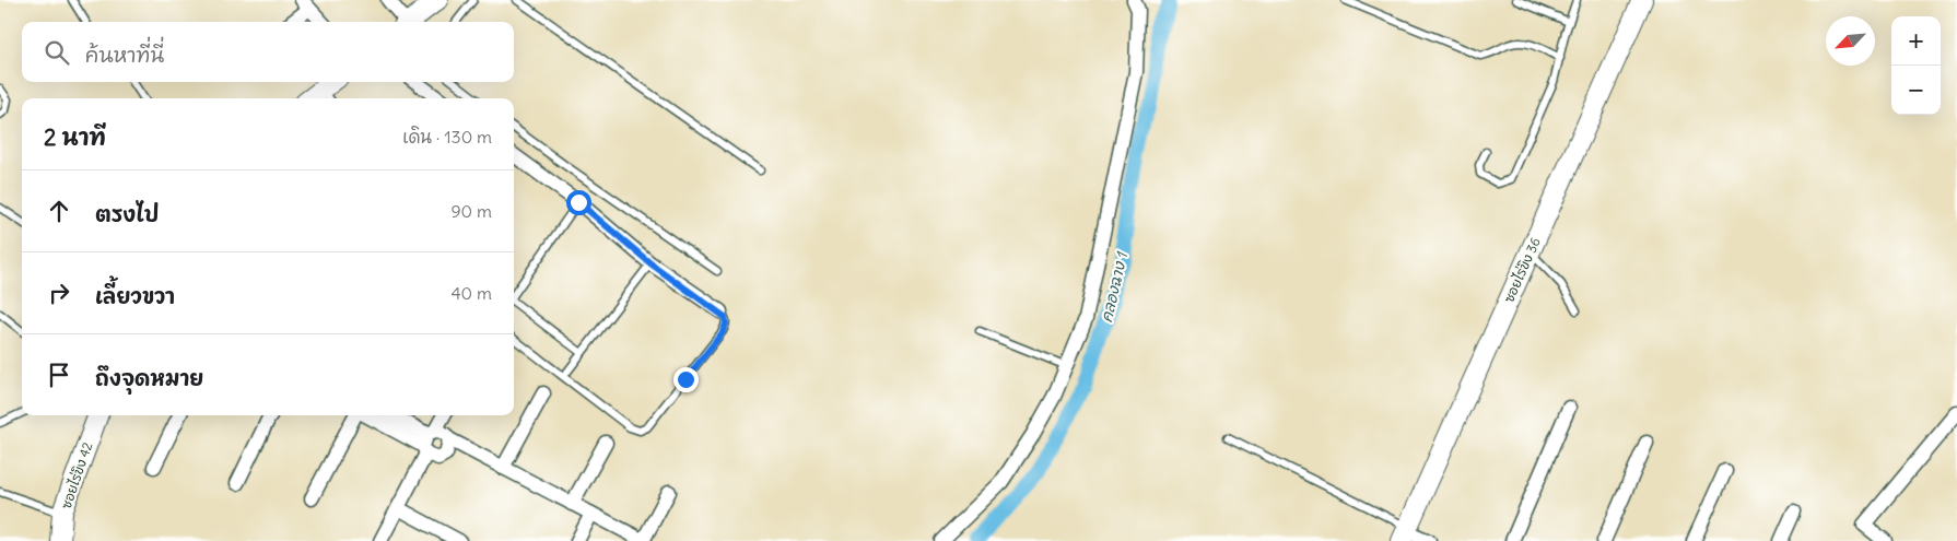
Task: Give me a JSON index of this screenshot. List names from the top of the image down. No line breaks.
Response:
{"streets":{"street":["ซอยไร่ขิง 36","ซอยไร่ขิง 42"]},"water":["คลองฉาง 1"],"north":"bottom left","page":{"map_buttons":["+","−"],"search":"ค้นหาที่นี่","heading":["2 นาที","เดิน · 130 m"],"list":[["ตรงไป","90 m"],["เลี้ยวขวา","40 m"],"ถึงจุดหมาย"]}}
